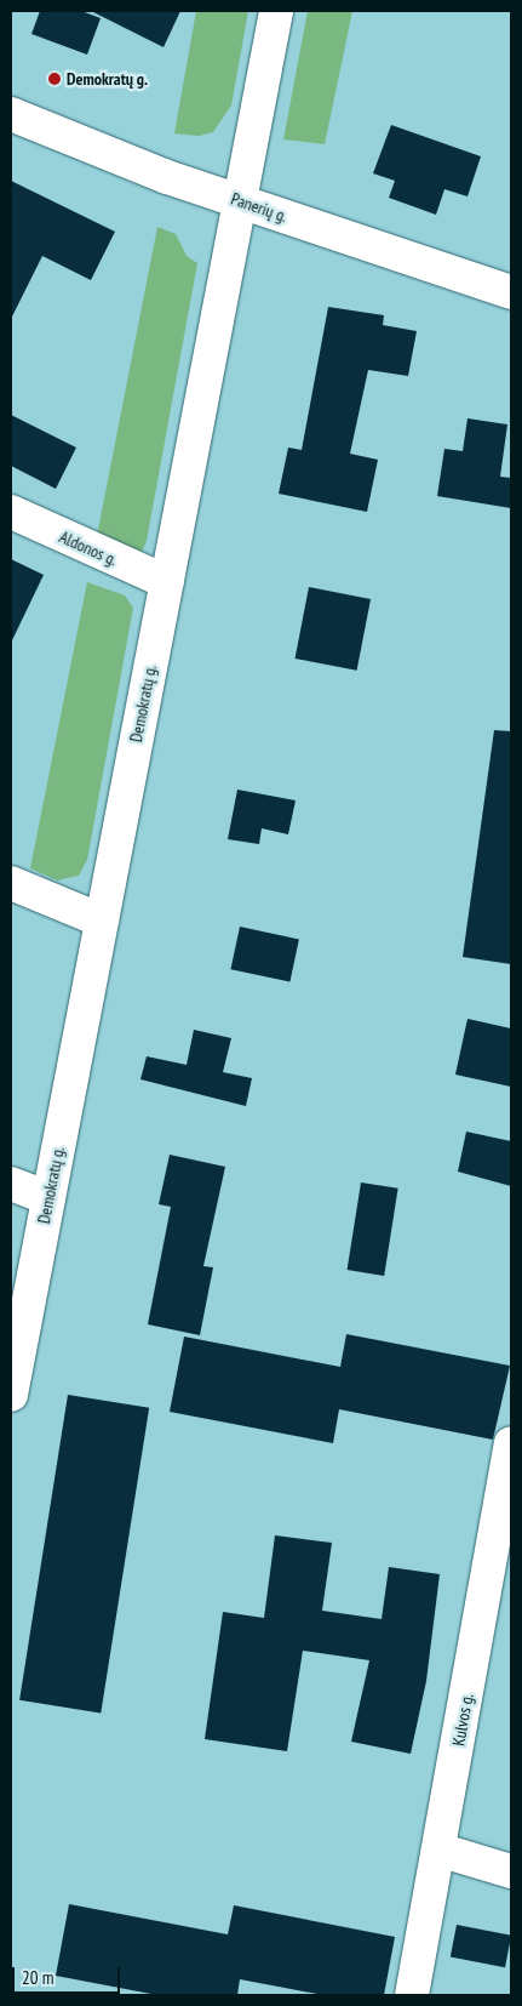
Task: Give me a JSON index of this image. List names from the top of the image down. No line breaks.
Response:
{"streets":{"street":["Panerių g.","Aldonos g.","Demokratų g.","Kulvos g."]},"crossings":[["Panerių g.","Demokratų g."],["Aldonos g.","Demokratų g."]],"places":["Demokratų g."],"scale_bar":"20 m"}
